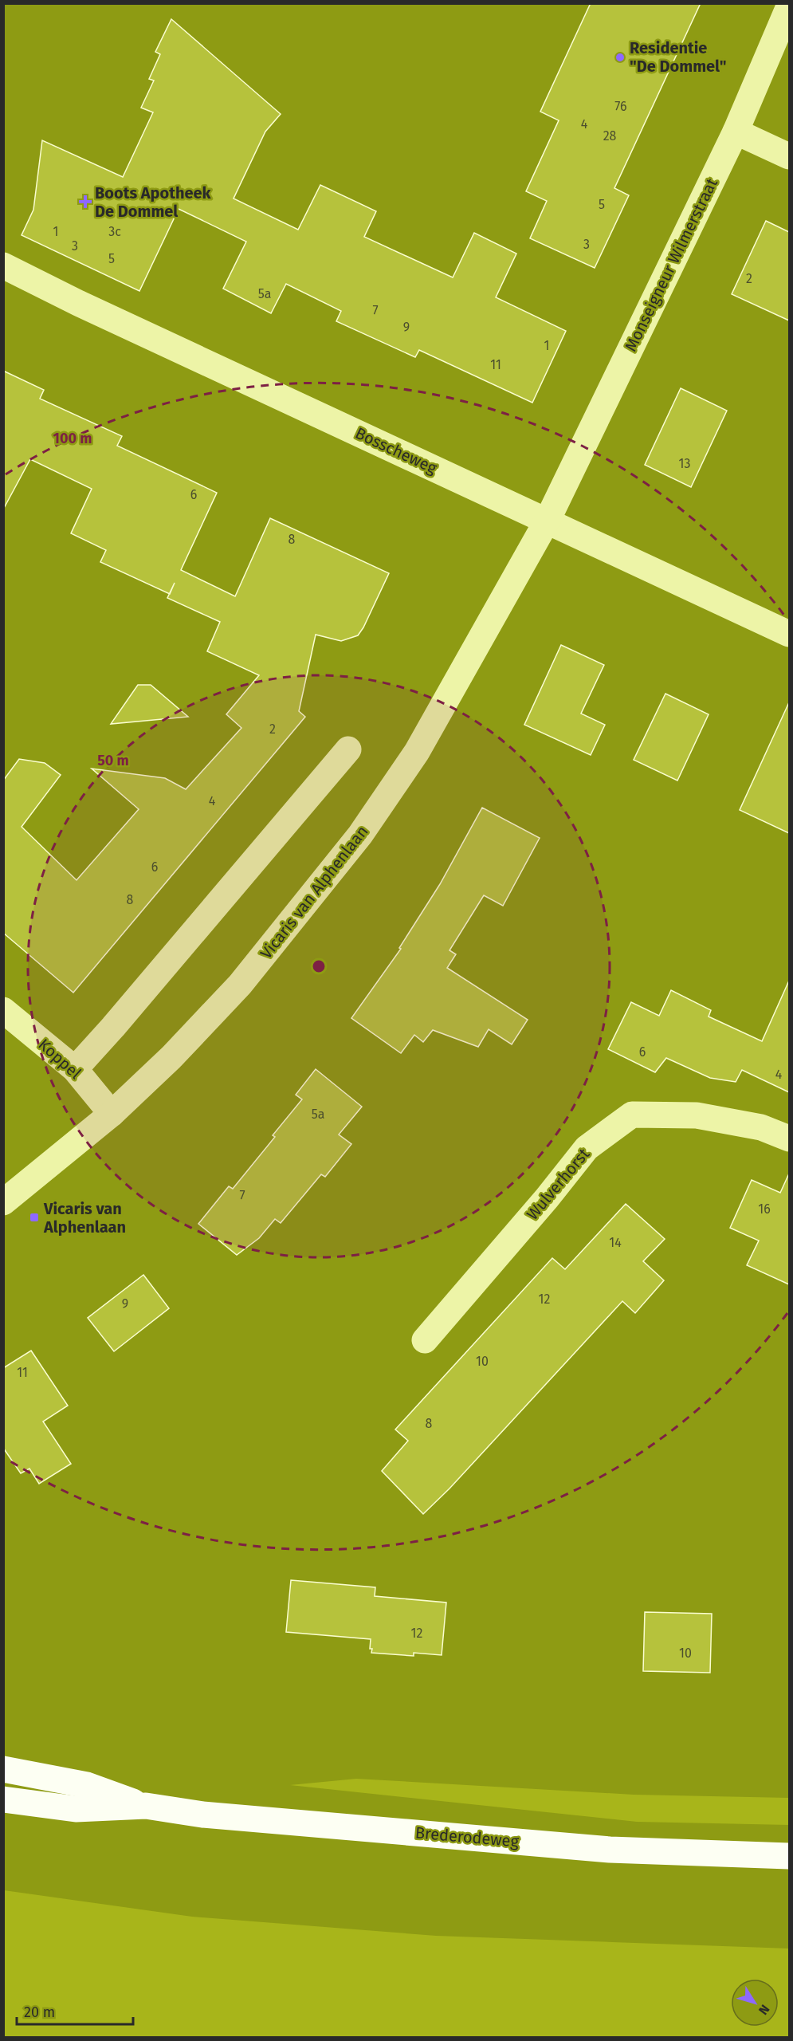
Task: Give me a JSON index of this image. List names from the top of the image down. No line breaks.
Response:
{"streets":{"main road":["Brederodeweg"],"street":["Monseigneur Wilmerstraat","Bosscheweg","Vicaris van Alphenlaan","Koppel","Wulverhorst"]},"crossings":[["Monseigneur Wilmerstraat","Bosscheweg"],["Monseigneur Wilmerstraat","Vicaris van Alphenlaan"],["Bosscheweg","Vicaris van Alphenlaan"],["Vicaris van Alphenlaan","Koppel"]],"places":{"other":["Residentie \"De Dommel\""],"health":["Boots Apotheek De Dommel"],"transit":["Vicaris van Alphenlaan"]},"house_numbers":["76","4","28","5","1","3c","3","3","5","2","5a","7","9","1","11","13","6","8","2","4","6","8","6","4","5a","7","16","14","12","9","10","11","8","12","10"],"scale_bar":"20 m","north":"bottom right","rings":["100 m","50 m"]}
